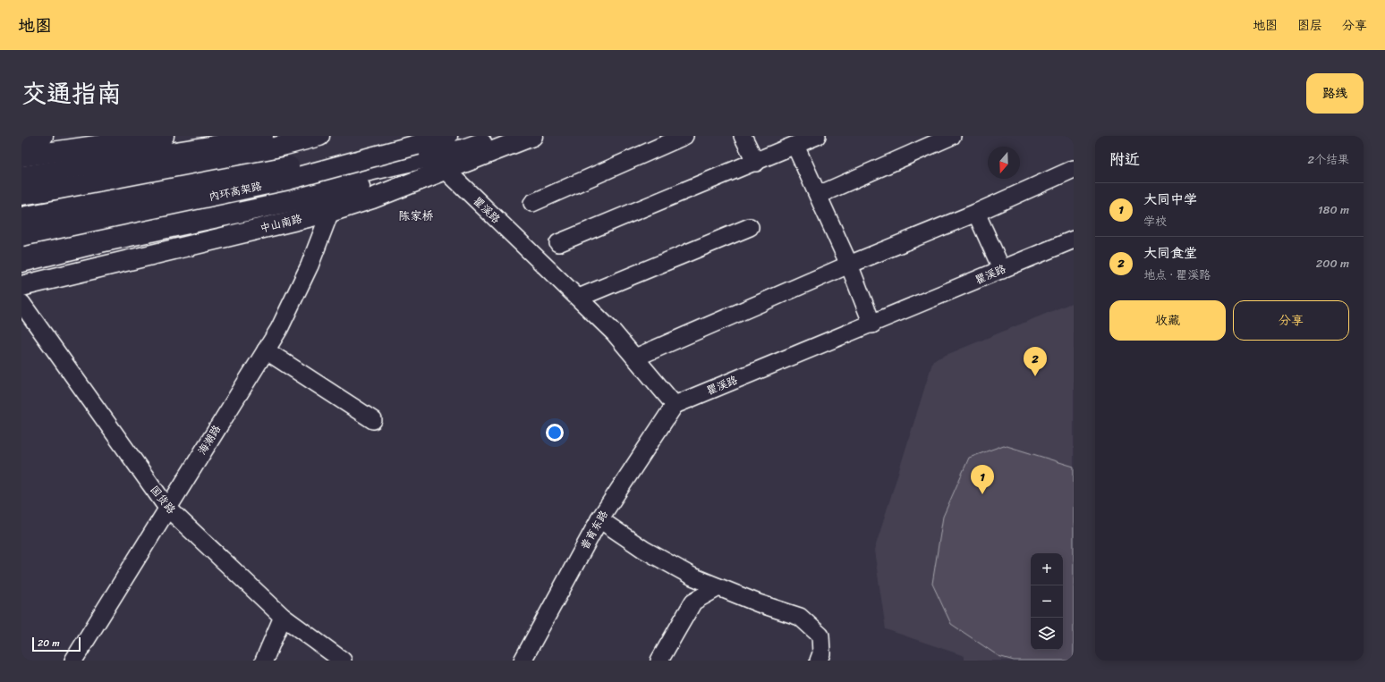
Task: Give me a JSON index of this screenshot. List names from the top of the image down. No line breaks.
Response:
{"streets":{"main road":["内环高架路","中山南路"],"street":["瞿溪路","海潮路","国货路","普育东路"]},"crossings":[["瞿溪路","中山南路"],["瞿溪路","普育东路"],["中山南路","海潮路"],["海潮路","国货路"]],"districts":["陈家桥"],"scale_bar":"20 m","north":"bottom","page":{"header":"地图","nav":["地图","图层","分享"],"title":"交通指南","buttons":["路线",["收藏","分享"]],"heading":["附近","2个结果"],"list":[{"mark":"1","name":"大同中学","note":"学校","value":"180 m"},{"mark":"2","name":"大同食堂","note":"地点 · 瞿溪路","value":"200 m"}],"pins":["2","1"],"map_buttons":["+","−"],"scale":"20 m"}}
